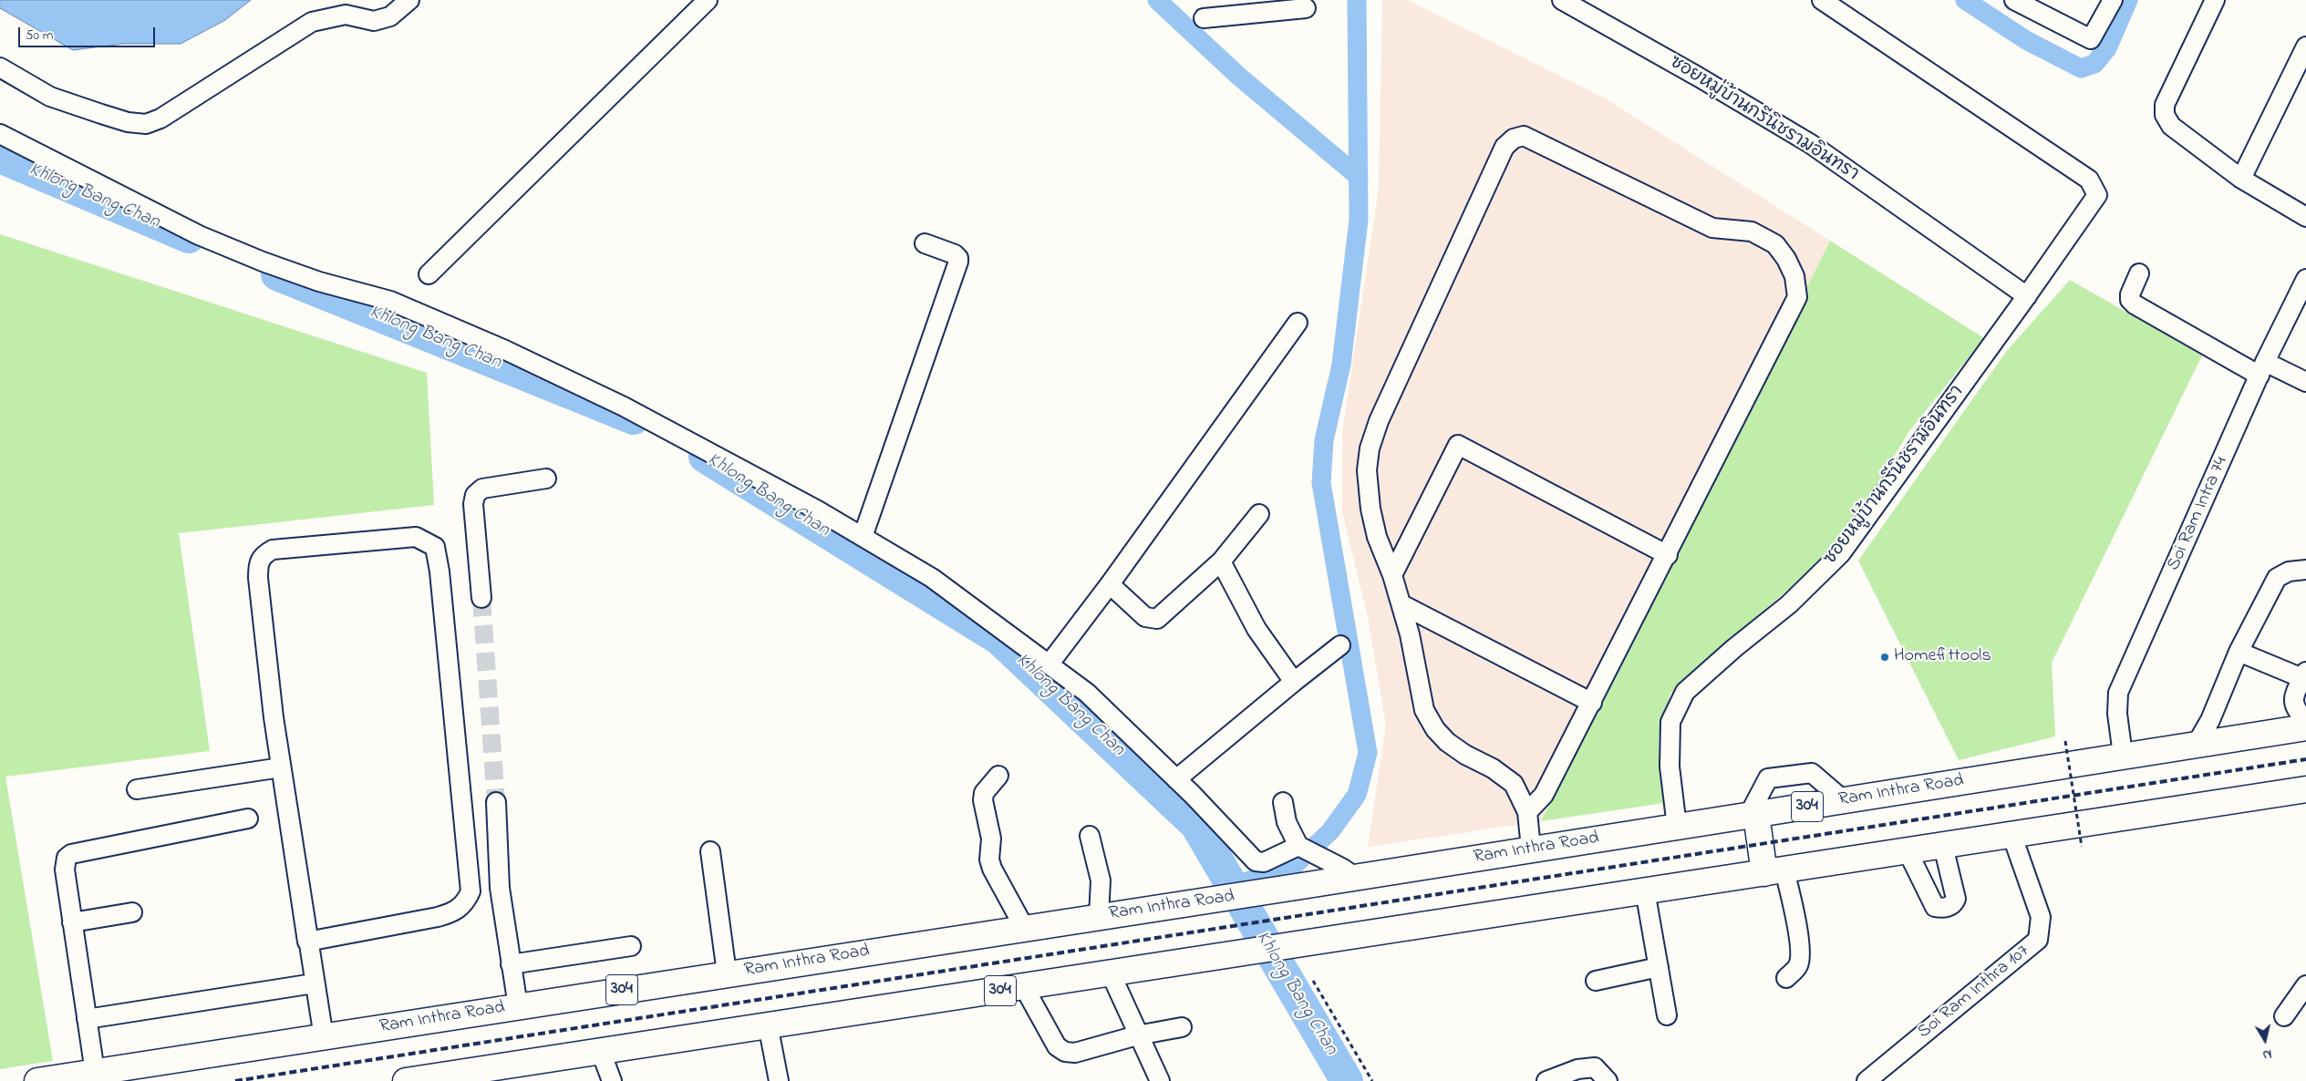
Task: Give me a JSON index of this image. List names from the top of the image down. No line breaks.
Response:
{"streets":{"highway":["Ram Inthra Road","304"],"street":["ซอยหมู่บ้านกรีนิชรามอินทรา","Soi Ram Intra 74","Soi Ram Inthra 107"]},"crossings":[["ซอยหมู่บ้านกรีนิชรามอินทรา","Ram Inthra Road"],["Soi Ram Intra 74","Ram Inthra Road"],["304","Soi Ram Inthra 107"]],"water":["Khlong Bang Chan"],"places":["Homefittools"],"scale_bar":"50 m","north":"bottom"}
